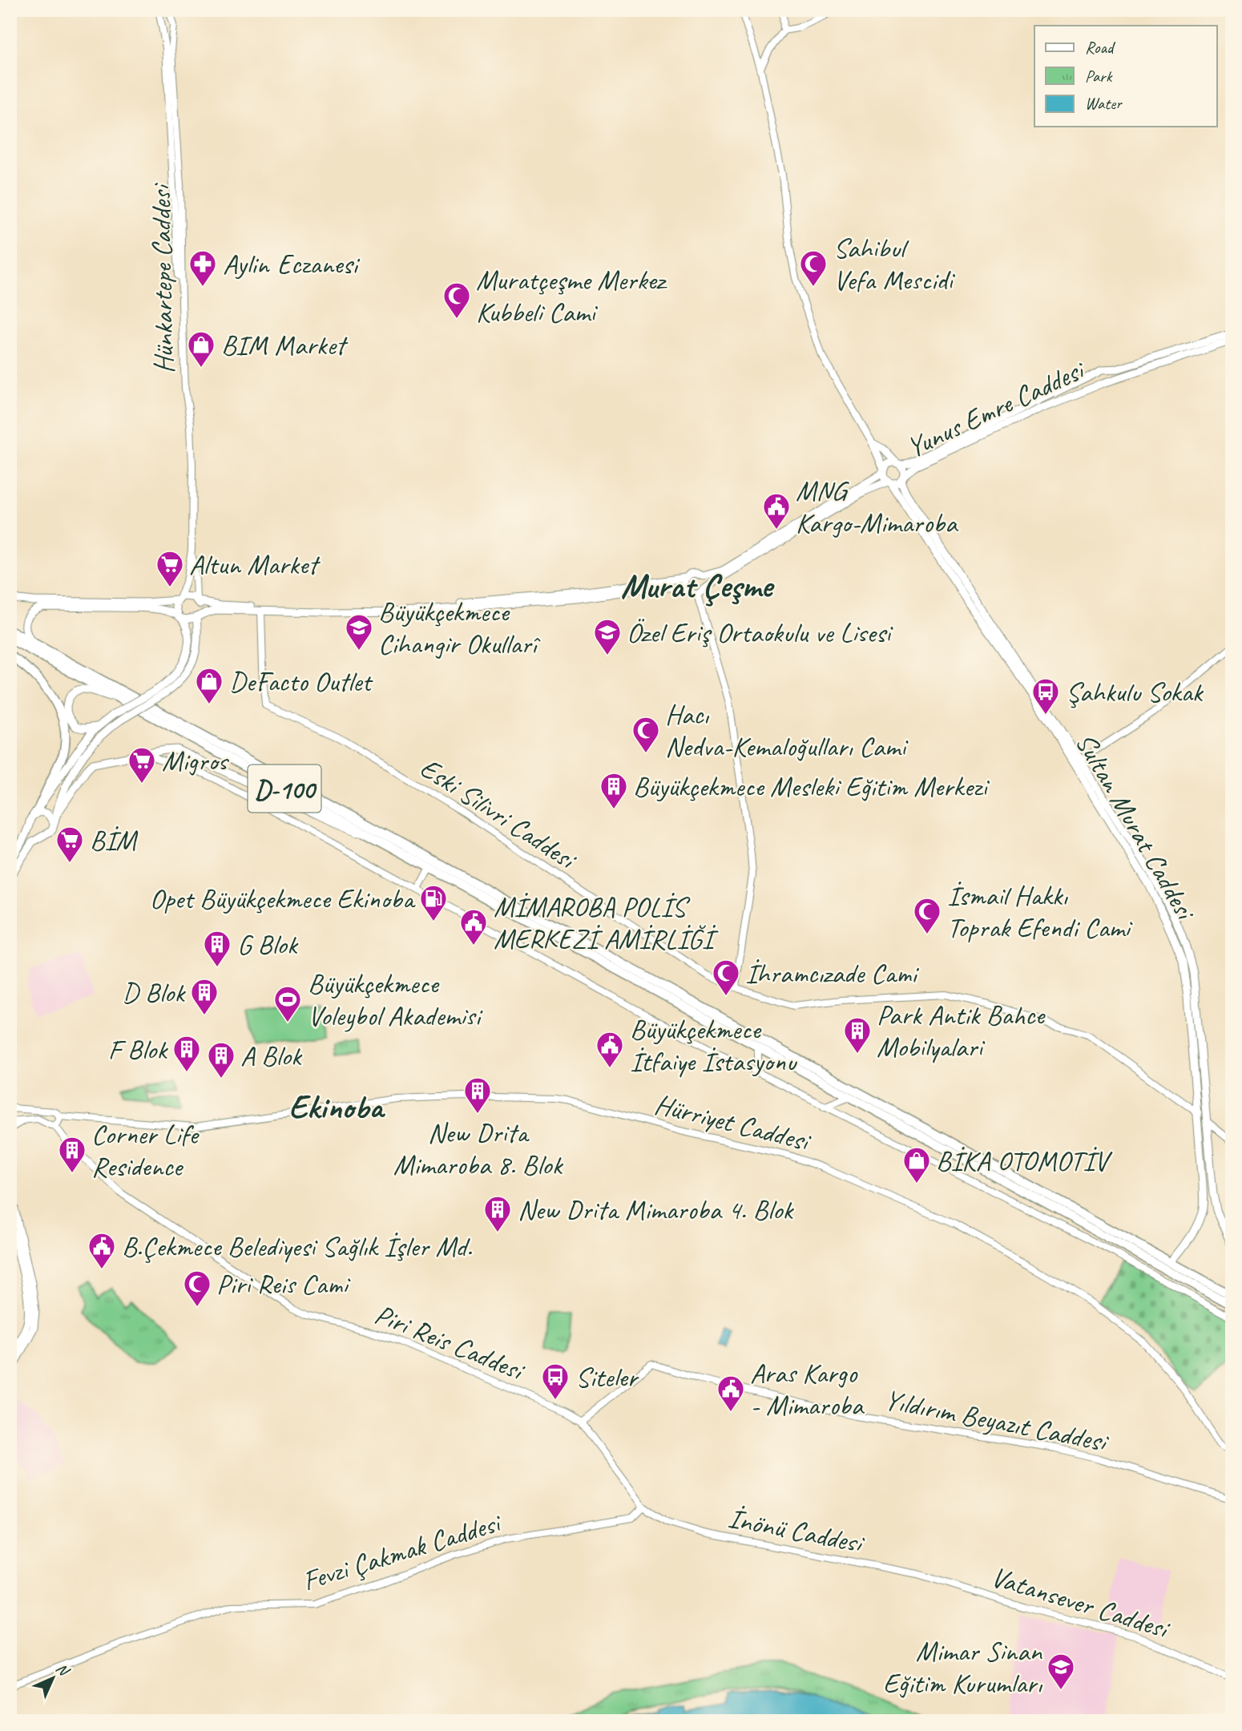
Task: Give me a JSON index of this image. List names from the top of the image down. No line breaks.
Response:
{"streets":{"highway":["D-100"],"main road":["Hünkartepe Caddesi","Yunus Emre Caddesi","Eski Silivri Caddesi","Sultan Murat Caddesi","Hürriyet Caddesi","Piri Reis Caddesi","Yıldırım Beyazıt Caddesi","İnönü Caddesi","Fevzi Çakmak Caddesi","Vatansever Caddesi"]},"crossings":[["Yunus Emre Caddesi","Sultan Murat Caddesi"],["D-100","Sultan Murat Caddesi"],["Eski Silivri Caddesi","Sultan Murat Caddesi"],["Hürriyet Caddesi","Piri Reis Caddesi"],["Piri Reis Caddesi","Yıldırım Beyazıt Caddesi"],["Piri Reis Caddesi","İnönü Caddesi"],["Piri Reis Caddesi","Fevzi Çakmak Caddesi"],["İnönü Caddesi","Fevzi Çakmak Caddesi"],["İnönü Caddesi","Vatansever Caddesi"]],"districts":["Murat Çeşme","Ekinoba"],"places":{"pharmacy":["Aylin Eczanesi"],"mosque":["Sahibul Vefa Mescidi","Muratçeşme Merkez Kubbeli Cami","Hacı Nedva-Kemaloğulları Cami","İsmail Hakkı Toprak Efendi Cami","İhramcızade Cami","Piri Reis Cami"],"shop":["BIM Market","DeFacto Outlet","BİKA OTOMOTİV"],"public building":["MNG Kargo-Mimaroba","MİMAROBA POLİS MERKEZİ AMİRLİĞİ","Büyükçekmece İtfaiye İstasyonu","B.Çekmece Belediyesi Sağlık İşler Md.","Aras Kargo - Mimaroba"],"supermarket":["Altun Market","Migros","BİM"],"school or university":["Büyükçekmece Cihangir Okullarî","Özel Eriş Ortaokulu ve Lisesi","Mimar Sinan Eğitim Kurumları"],"bus stop":["Şahkulu Sokak","Siteler"],"building":["Büyükçekmece Mesleki Eğitim Merkezi","G Blok","D Blok","Park Antik Bahce Mobilyalari","F Blok","A Blok","New Drita Mimaroba 8. Blok","Corner Life Residence","New Drita Mimaroba 4. Blok"],"fuel station":["Opet Büyükçekmece Ekinoba"],"sports":["Büyükçekmece Voleybol Akademisi"]},"legend":["Road","Park","Water"],"north":"top right"}
